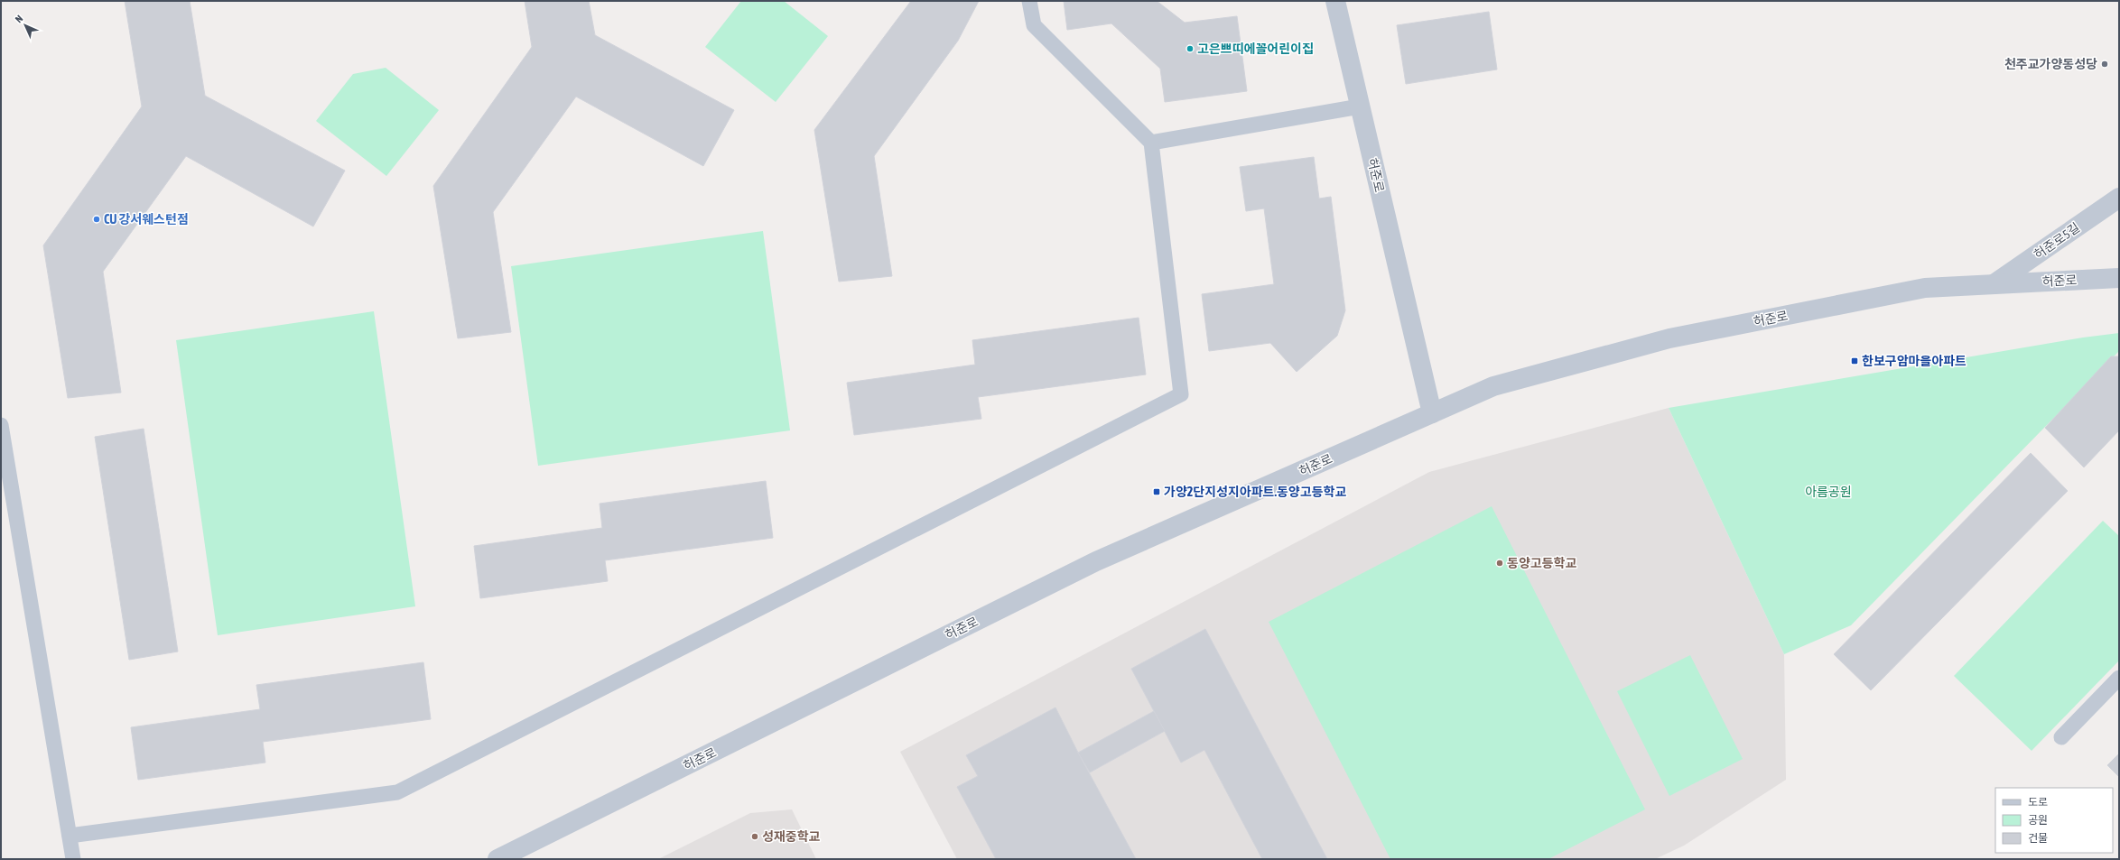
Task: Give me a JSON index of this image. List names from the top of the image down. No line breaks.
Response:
{"streets":{"street":["허준로","허준로5길"]},"crossings":[["허준로","허준로5길"]],"parks":["아름공원"],"places":{"other":["고은쁘띠에꼴어린이집","천주교가양동성당","CU 강서웨스턴점","동양고등학교","성재중학교"],"transit":["한보구암마을아파트","가양2단지성지아파트.동양고등학교"]},"legend":["도로","공원","건물"],"north":"top left"}
